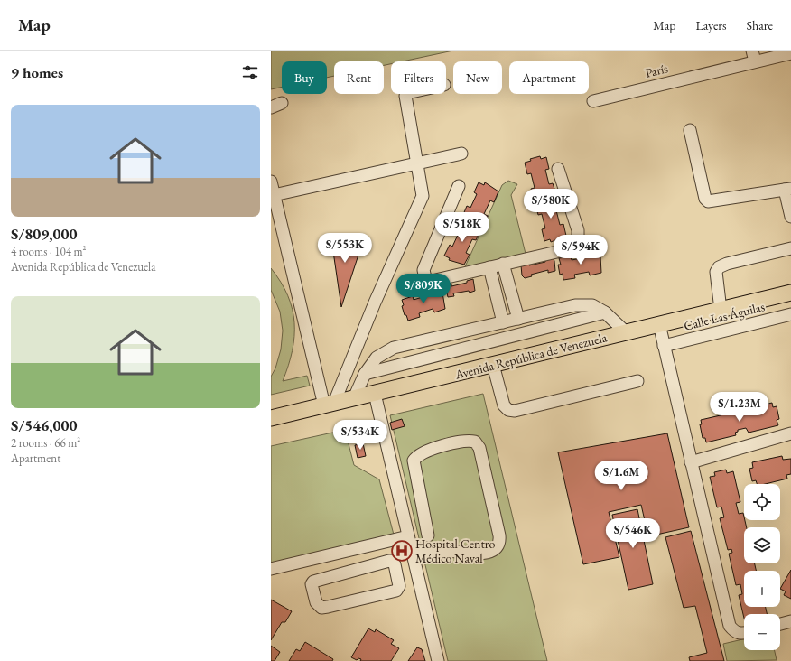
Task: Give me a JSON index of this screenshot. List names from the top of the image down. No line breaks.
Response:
{"streets":{"main road":["Avenida República de Venezuela"],"street":["París","Calle Las Águilas"]},"places":{"hospital":["Hospital Centro Médico Naval"]},"page":{"header":"Map","nav":["Map","Layers","Share"],"heading":"9 homes","chip":["Buy","Rent","Filters","New","Apartment"],"list":[{"name":"S/809,000","note":"4 rooms · 104 m² · Avenida República de Venezuela"},{"name":"S/546,000","note":"2 rooms · 66 m² · Apartment"}],"price":["S/580K","S/518K","S/553K","S/594K","S/809K","S/1.23M","S/534K","S/1.6M","S/546K"],"map_buttons":["+","−"]}}
